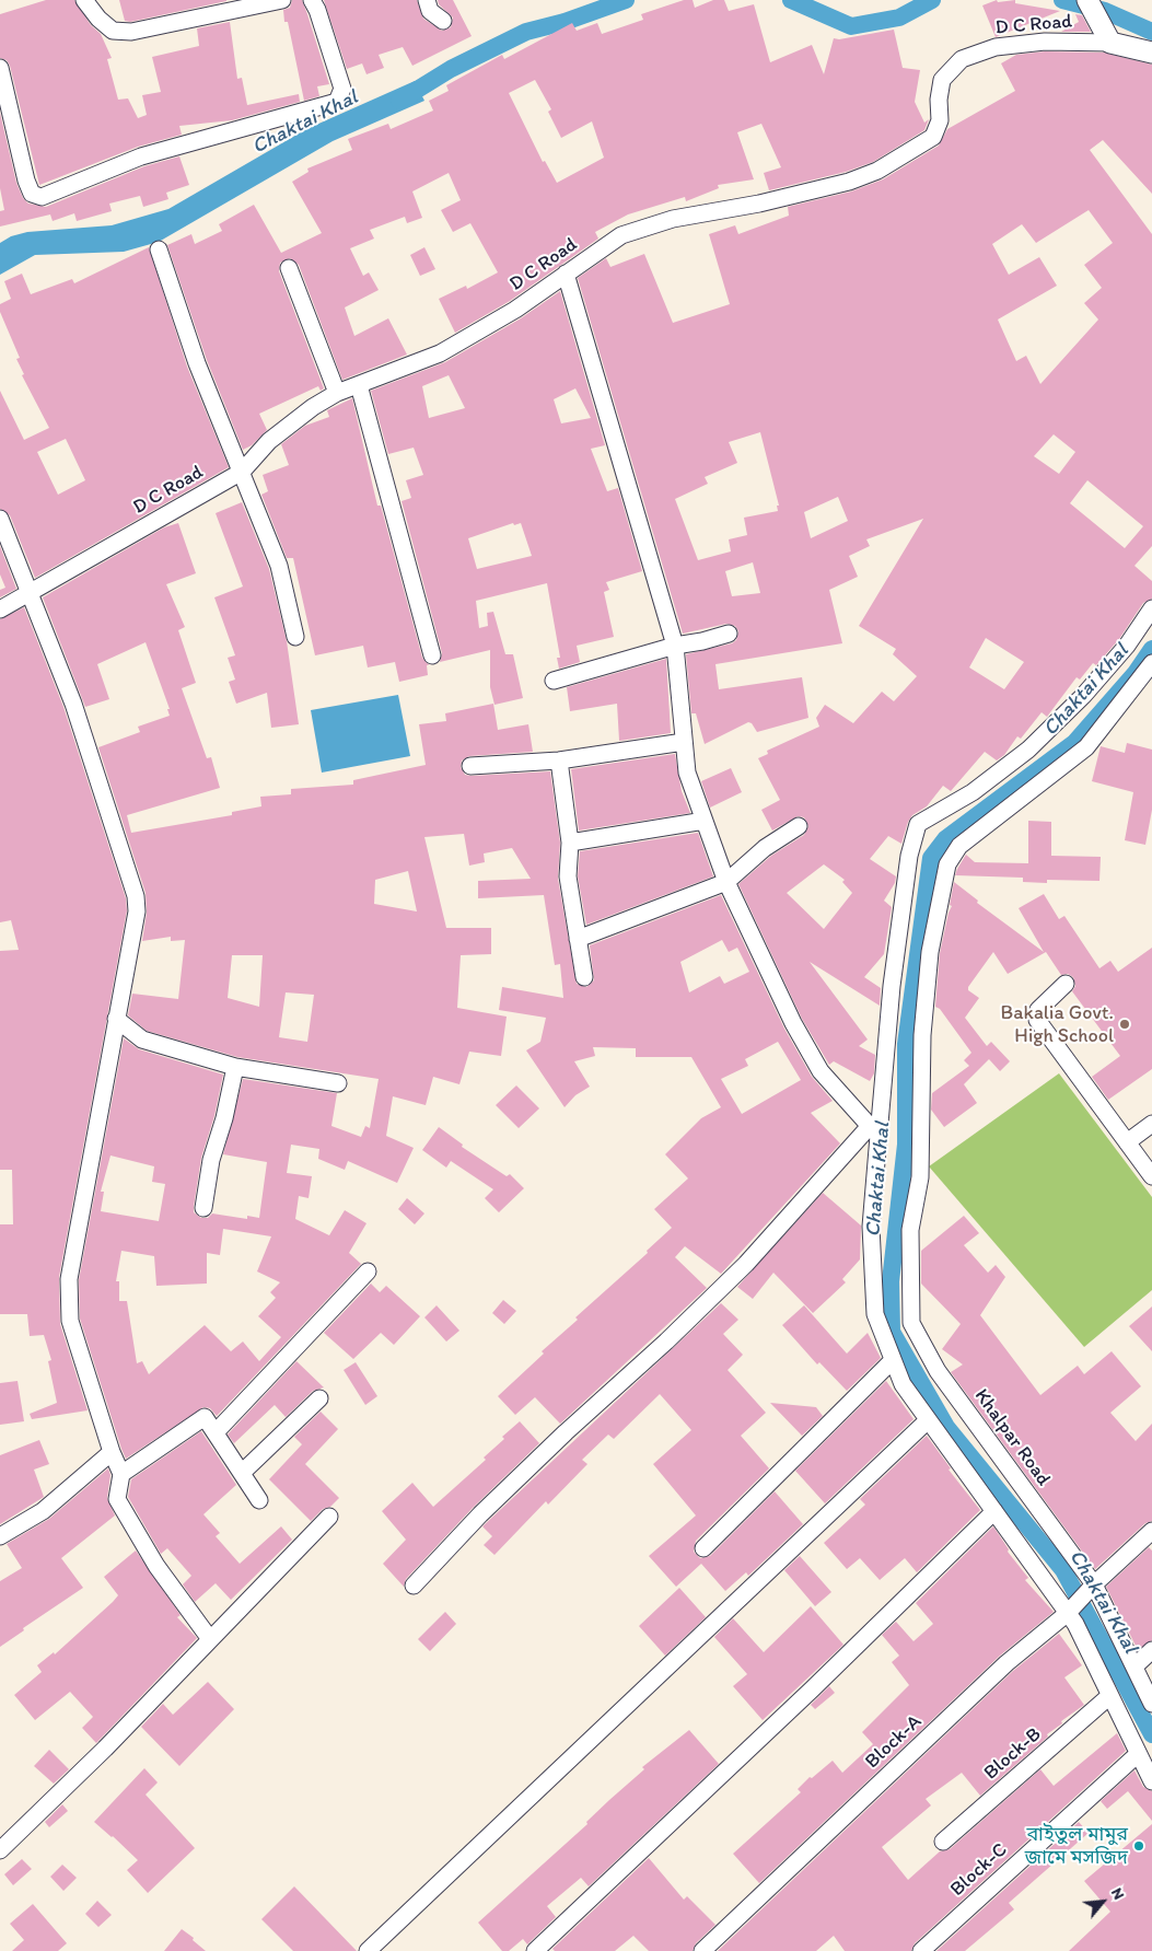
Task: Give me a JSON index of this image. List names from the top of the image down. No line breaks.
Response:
{"streets":{"street":["D C Road","Khalpar Road","Block-A","Block-B","Block-C"]},"crossings":[["Khalpar Road","Block-A"]],"water":["Chaktai Khal"],"places":["Bakalia Govt. High School","বাইতুল মামুর জামে মসজিদ"],"north":"top right"}
